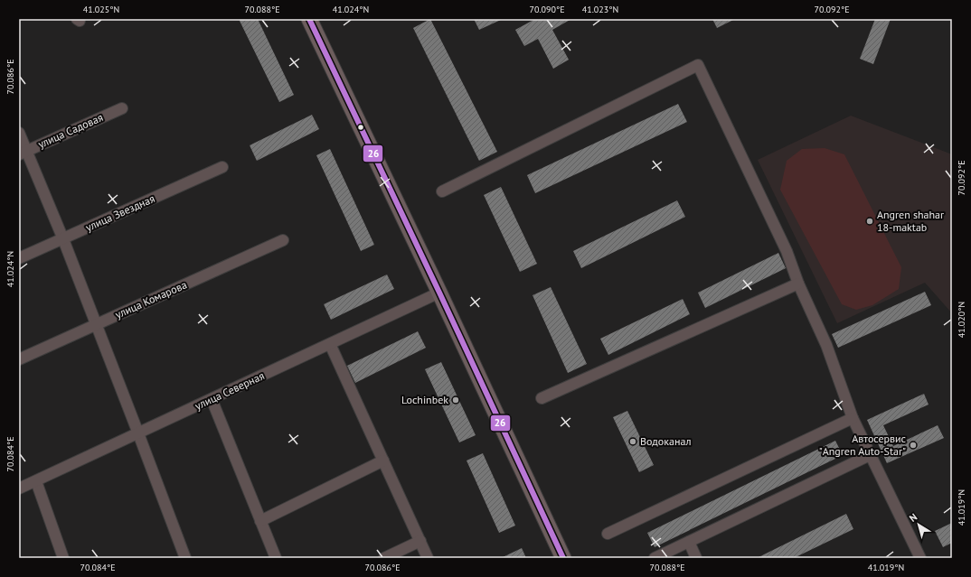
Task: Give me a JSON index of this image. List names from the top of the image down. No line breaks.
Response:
{"streets":{"street":["улица Садовая","улица Звездная","улица Комарова","улица Северная"]},"places":["Angren shahar 18-maktab","Lochinbek","Водоканал","Автосервис \"Angren Auto-Star\""],"lines":["transit line 26"],"north":"top left","coordinates":["41.025°N","70.088°E","41.024°N","70.090°E","41.023°N","70.092°E","70.086°E","41.020°N","70.084°E","41.019°N"]}
